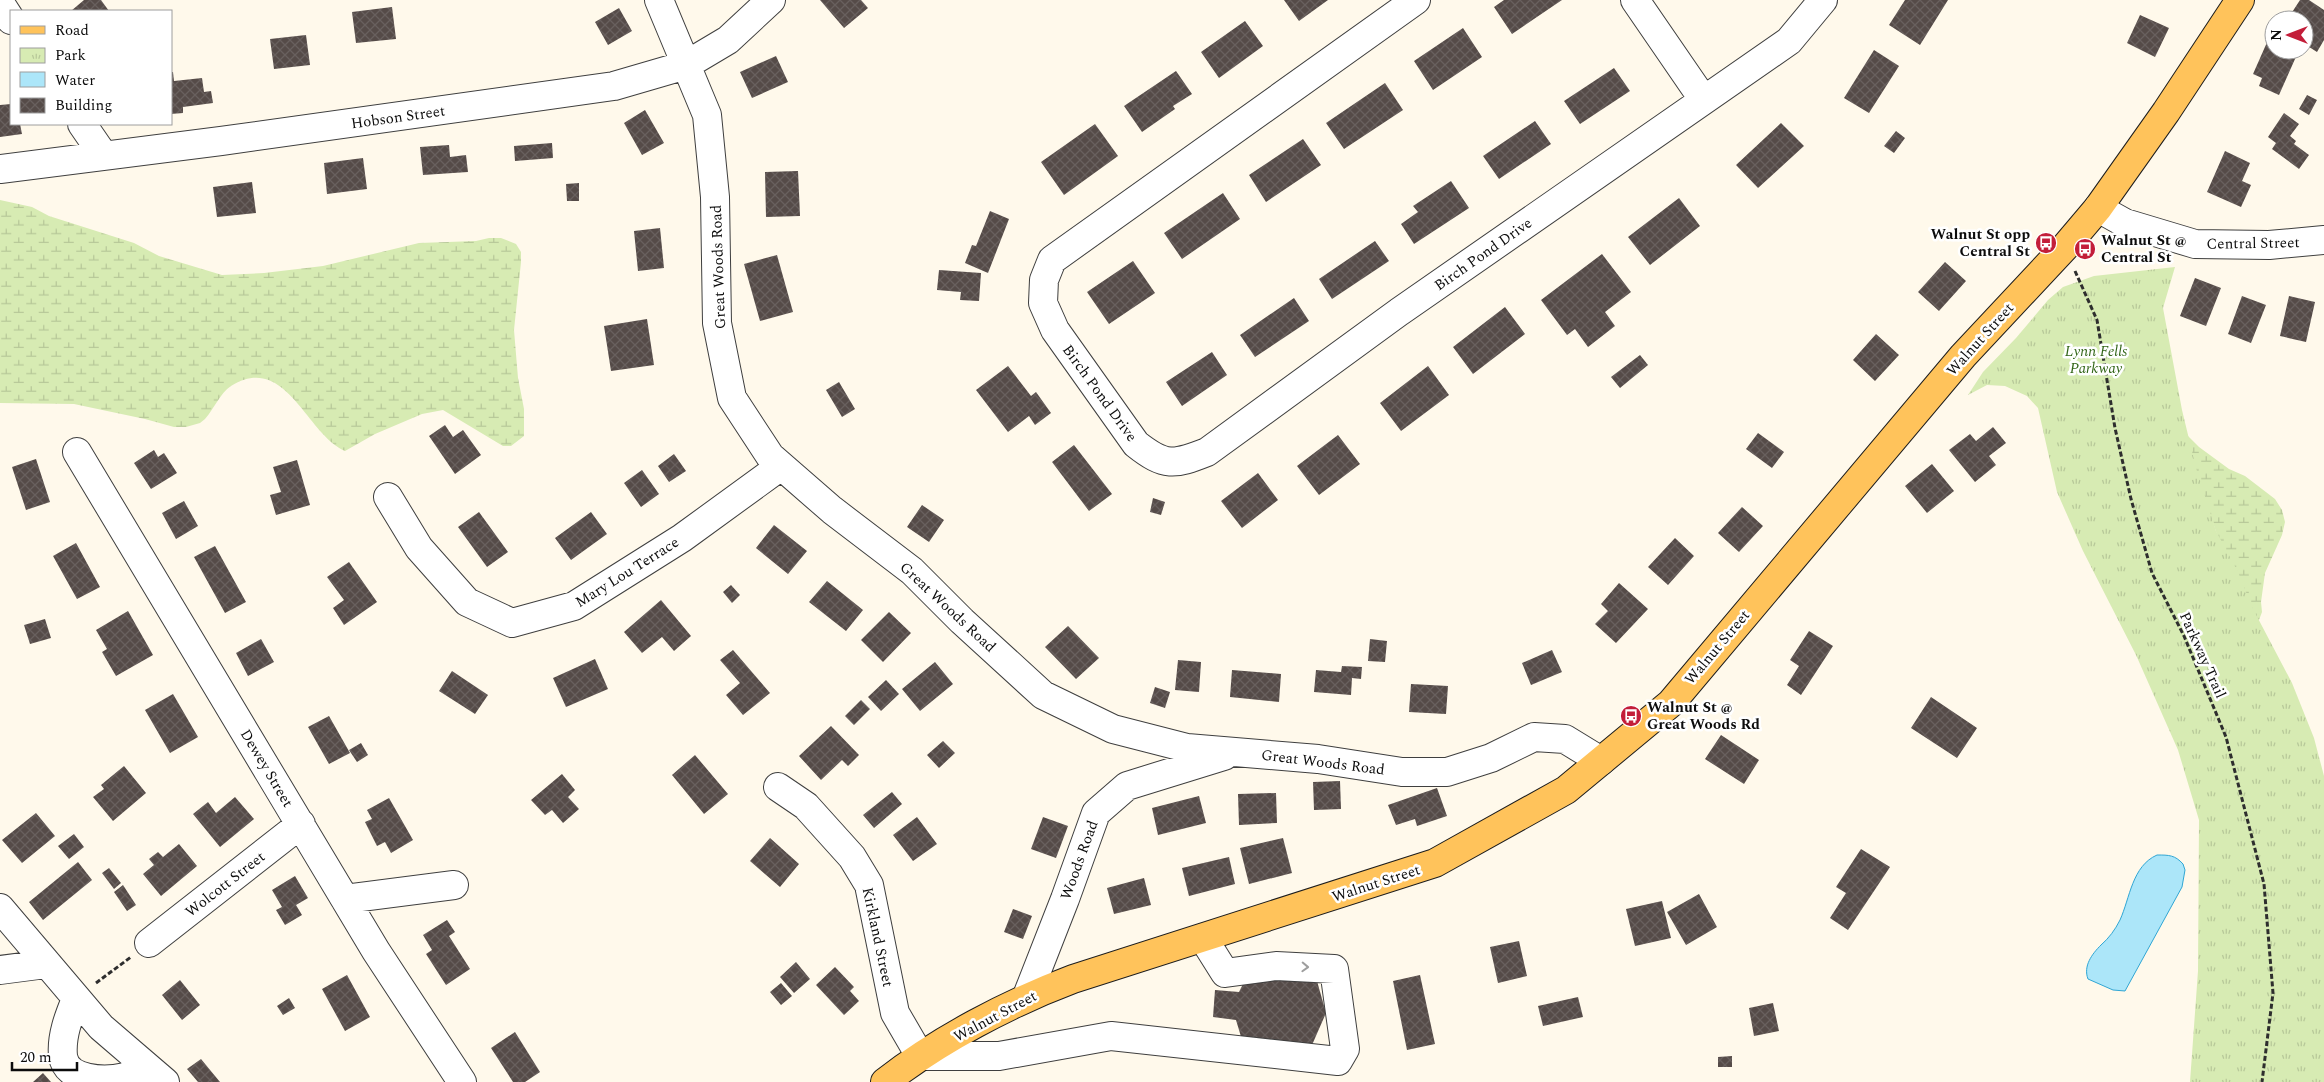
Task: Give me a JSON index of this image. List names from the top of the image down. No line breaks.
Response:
{"streets":{"main road":["Walnut Street"],"street":["Hobson Street","Central Street","Birch Pond Drive","Great Woods Road","Mary Lou Terrace","Dewey Street","Woods Road","Wolcott Street","Kirkland Street"],"path":["Parkway Trail"]},"crossings":[["Hobson Street","Great Woods Road"],["Central Street","Walnut Street"],["Great Woods Road","Walnut Street"],["Great Woods Road","Mary Lou Terrace"],["Great Woods Road","Woods Road"],["Walnut Street","Parkway Trail"],["Walnut Street","Woods Road"],["Walnut Street","Kirkland Street"],["Dewey Street","Wolcott Street"]],"parks":["Lynn Fells Parkway"],"places":{"bus stop":["Walnut St opp Central St","Walnut St @ Central St","Walnut St @ Great Woods Rd"]},"legend":["Road","Park","Water","Building"],"scale_bar":"20 m","north":"left"}
